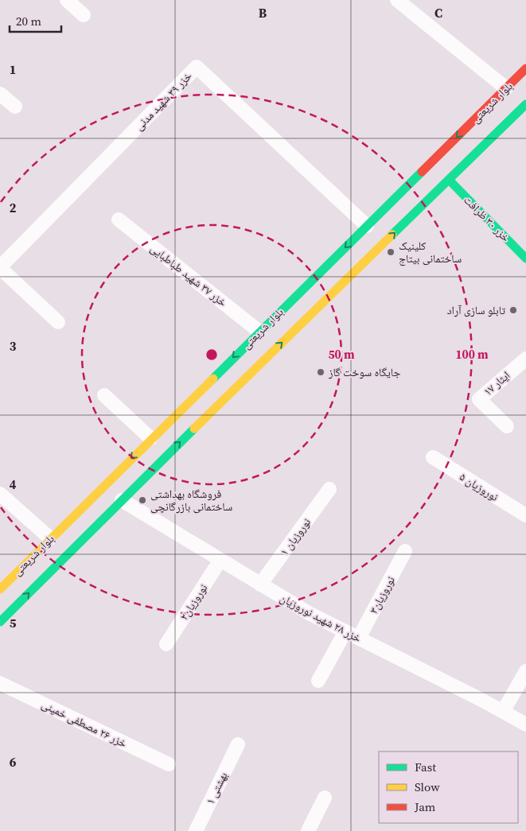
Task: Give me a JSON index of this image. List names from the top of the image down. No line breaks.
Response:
{"streets":{"main road":["بلوار شریعتی","خزر ۳۰ ظرافت"],"street":["خزر ۳۹ شهید مدنی","خزر ۳۷ شهید طباطبایی","ایثار ۱۷","نوروزیان ۵","نوروزیان ۱","نوروزیان۳","نوروزیان۲","خزر ۲۸ شهید نوروزیان","خزر ۲۶ مصطفی خمینی","بهشتی ۱"]},"crossings":[["خزر ۳۹ شهید مدنی","بلوار شریعتی"],["بلوار شریعتی","خزر ۳۷ شهید طباطبایی"],["نوروزیان ۱","خزر ۲۸ شهید نوروزیان"],["نوروزیان۳","خزر ۲۸ شهید نوروزیان"],["نوروزیان۲","خزر ۲۸ شهید نوروزیان"]],"places":["کلینیک ساختمانی بیتاج","تابلو سازی آراد","جایگاه سوخت گاز","فروشگاه بهداشتی ساختمانی بازرگانچی"],"legend":["Fast","Slow","Jam"],"scale_bar":"20 m","grid":{"columns":["B","C"],"rows":["1","2","3","4","5","6"]},"rings":["50 m","100 m"]}
